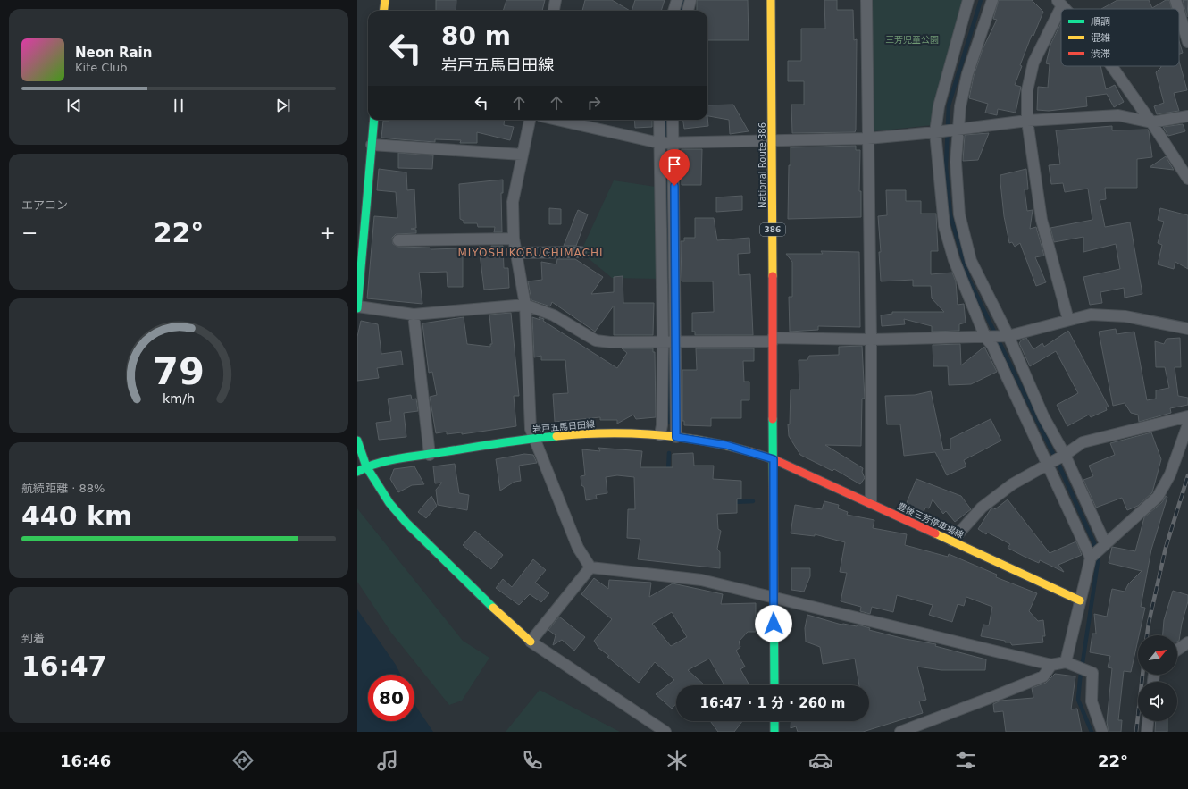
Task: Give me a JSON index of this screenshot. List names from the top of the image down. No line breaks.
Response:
{"streets":{"main road":["National Route 386","386","岩戸五馬日田線","豊後三芳停車場線"]},"crossings":[["National Route 386","386"],["National Route 386","岩戸五馬日田線"],["National Route 386","豊後三芳停車場線"],["386","岩戸五馬日田線"],["386","豊後三芳停車場線"],["岩戸五馬日田線","豊後三芳停車場線"]],"districts":["MIYOSHIKOBUCHIMACHI"],"parks":["三芳児童公園"],"legend":["順調","混雑","渋滞"],"north":"top right","page":{"turn":["80 m","岩戸五馬日田線"],"song":["Neon Rain","Kite Club"],"tile":["エアコン",["航続距離 · 88%","440 km"],["到着","16:47"]],"heat":["−","22°","+"],"limit":"80","trip":"16:47 · 1 分 · 260 m","tabs":["16:46","22°"],"gauge":["79","km/h"]}}
